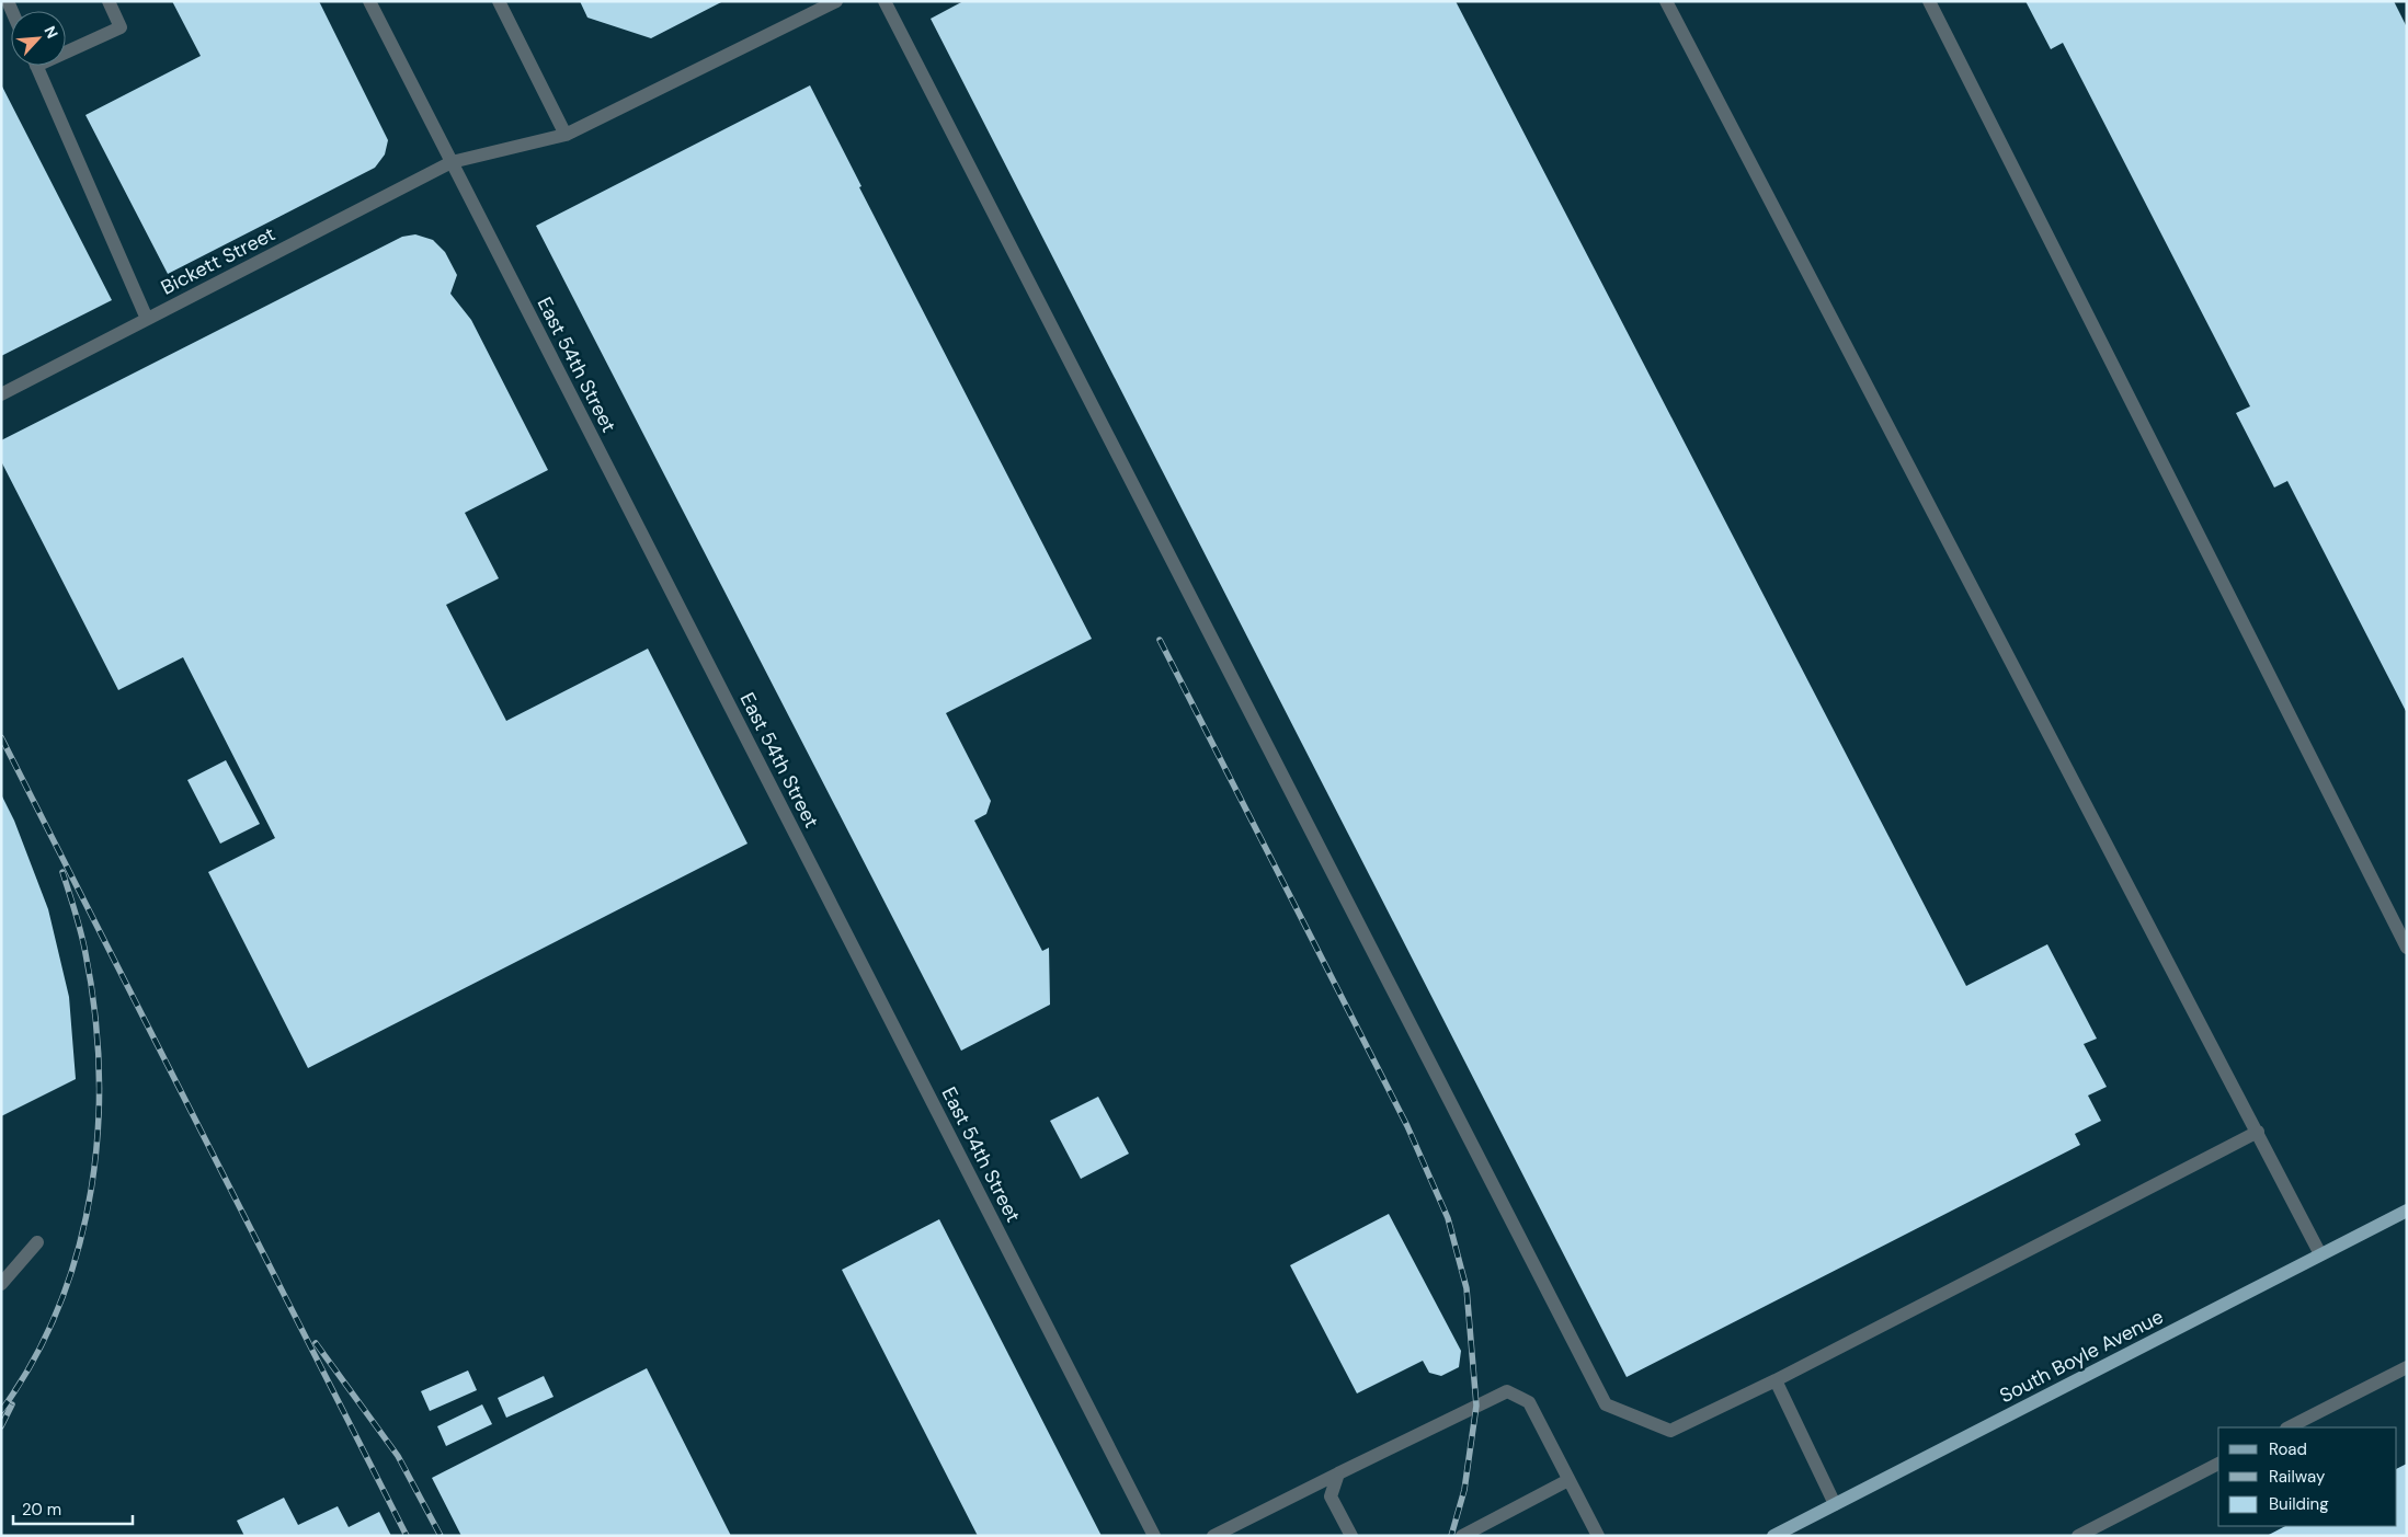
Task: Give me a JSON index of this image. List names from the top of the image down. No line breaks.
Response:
{"streets":{"main road":["South Boyle Avenue"],"street":["Bickett Street","East 54th Street"]},"crossings":[["Bickett Street","East 54th Street"]],"legend":["Road","Railway","Building"],"scale_bar":"20 m","north":"top right"}
